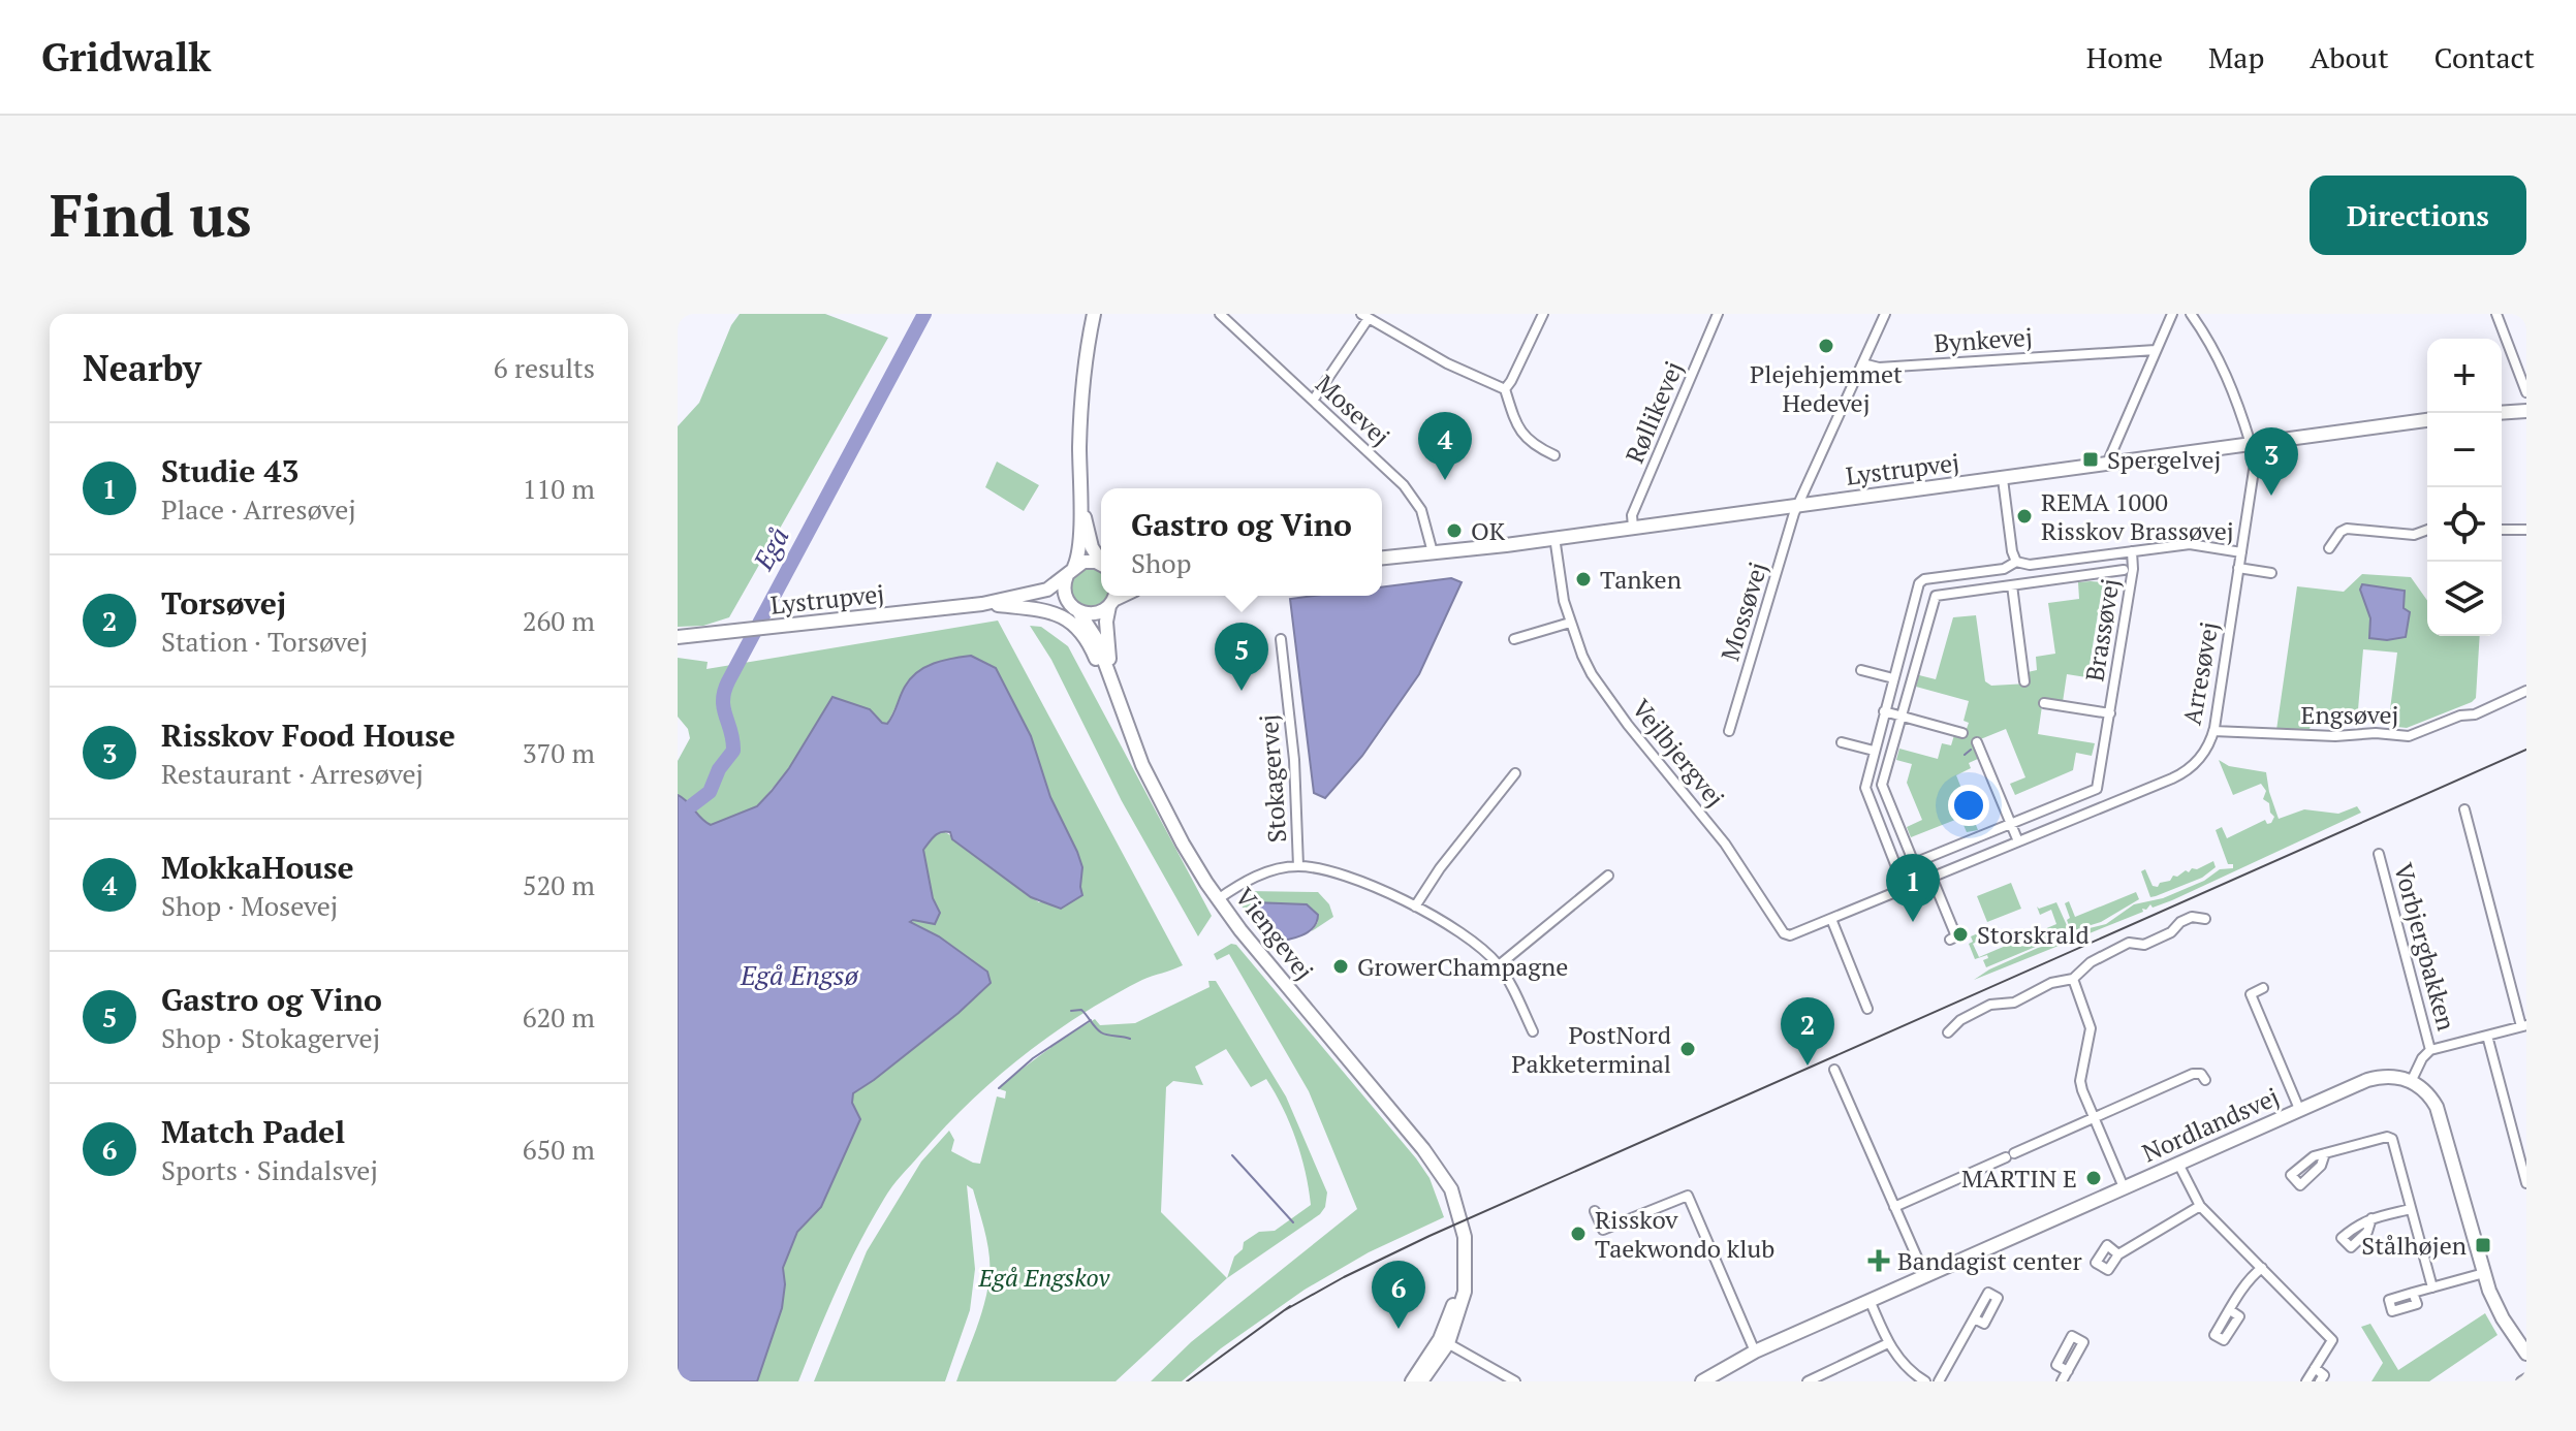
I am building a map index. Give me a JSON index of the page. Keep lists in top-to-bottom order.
{
  "streets": {
    "street": [
      "Bynkevej",
      "Mosevej",
      "Røllikevej",
      "Lystrupvej",
      "Mossøvej",
      "Brassøvej",
      "Arresøvej",
      "Engsøvej",
      "Vejlbjergvej",
      "Stokagervej",
      "Viengevej",
      "Vorbjergbakken",
      "Nordlandsvej"
    ]
  },
  "crossings": [
    ["Bynkevej", "Mossøvej"],
    ["Mosevej", "Lystrupvej"],
    ["Røllikevej", "Lystrupvej"],
    ["Lystrupvej", "Mossøvej"],
    ["Lystrupvej", "Arresøvej"],
    ["Lystrupvej", "Vejlbjergvej"],
    ["Lystrupvej", "Viengevej"],
    ["Brassøvej", "Arresøvej"],
    ["Arresøvej", "Engsøvej"],
    ["Arresøvej", "Vejlbjergvej"],
    ["Stokagervej", "Viengevej"]
  ],
  "water": ["Egå", "Egå Engsø"],
  "parks": ["Egå Engskov"],
  "places": {
    "other": [
      "Plejehjemmet Hedevej",
      "REMA 1000 Risskov Brassøvej",
      "OK",
      "Tanken",
      "Storskrald",
      "GrowerChampagne",
      "PostNord Pakketerminal",
      "MARTIN E",
      "Risskov Taekwondo klub"
    ],
    "transit": ["Spergelvej", "Stålhøjen"],
    "health": ["Bandagist center"]
  },
  "page": {
    "header": "Gridwalk",
    "nav": [
      "Home",
      "Map",
      "About",
      "Contact"
    ],
    "buttons": "Directions",
    "title": "Find us",
    "heading": ["Nearby", "6 results"],
    "map_buttons": ["+", "−"],
    "pins": [
      "4",
      "3",
      "5",
      "1",
      "2",
      "6"
    ],
    "list": [
      {
        "mark": "1",
        "name": "Studie 43",
        "note": "Place · Arresøvej",
        "value": "110 m"
      },
      {
        "mark": "2",
        "name": "Torsøvej",
        "note": "Station · Torsøvej",
        "value": "260 m"
      },
      {
        "mark": "3",
        "name": "Risskov Food House",
        "note": "Restaurant · Arresøvej",
        "value": "370 m"
      },
      {
        "mark": "4",
        "name": "MokkaHouse",
        "note": "Shop · Mosevej",
        "value": "520 m"
      },
      {
        "mark": "5",
        "name": "Gastro og Vino",
        "note": "Shop · Stokagervej",
        "value": "620 m"
      },
      {
        "mark": "6",
        "name": "Match Padel",
        "note": "Sports · Sindalsvej",
        "value": "650 m"
      }
    ],
    "popup": ["Gastro og Vino", "Shop"]
  }
}
